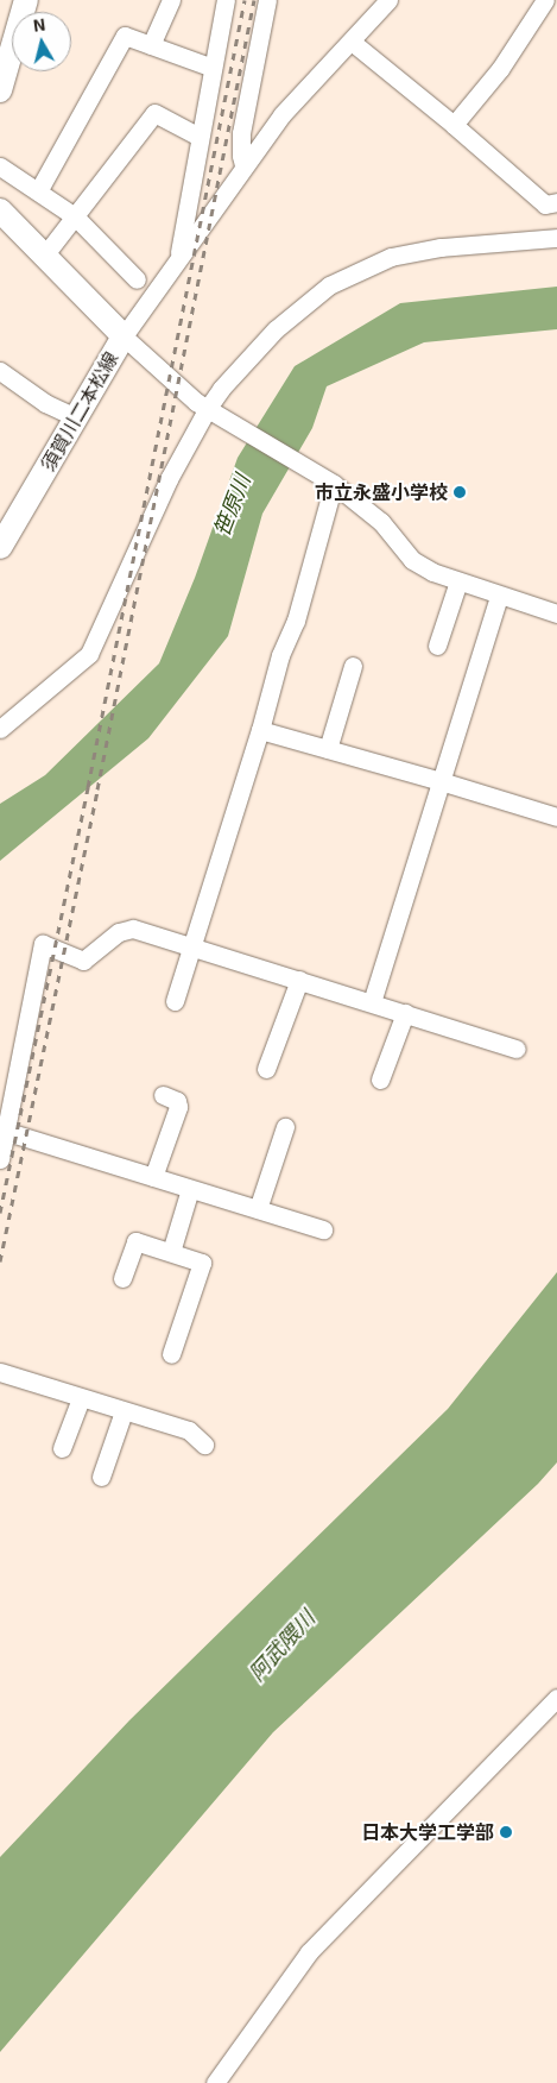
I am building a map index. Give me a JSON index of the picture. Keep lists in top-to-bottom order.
{
  "streets": {
    "main road": ["須賀川二本松線"]
  },
  "water": ["笹原川", "阿武隈川"],
  "places": ["市立永盛小学校", "日本大学工学部"],
  "north": "top"
}
